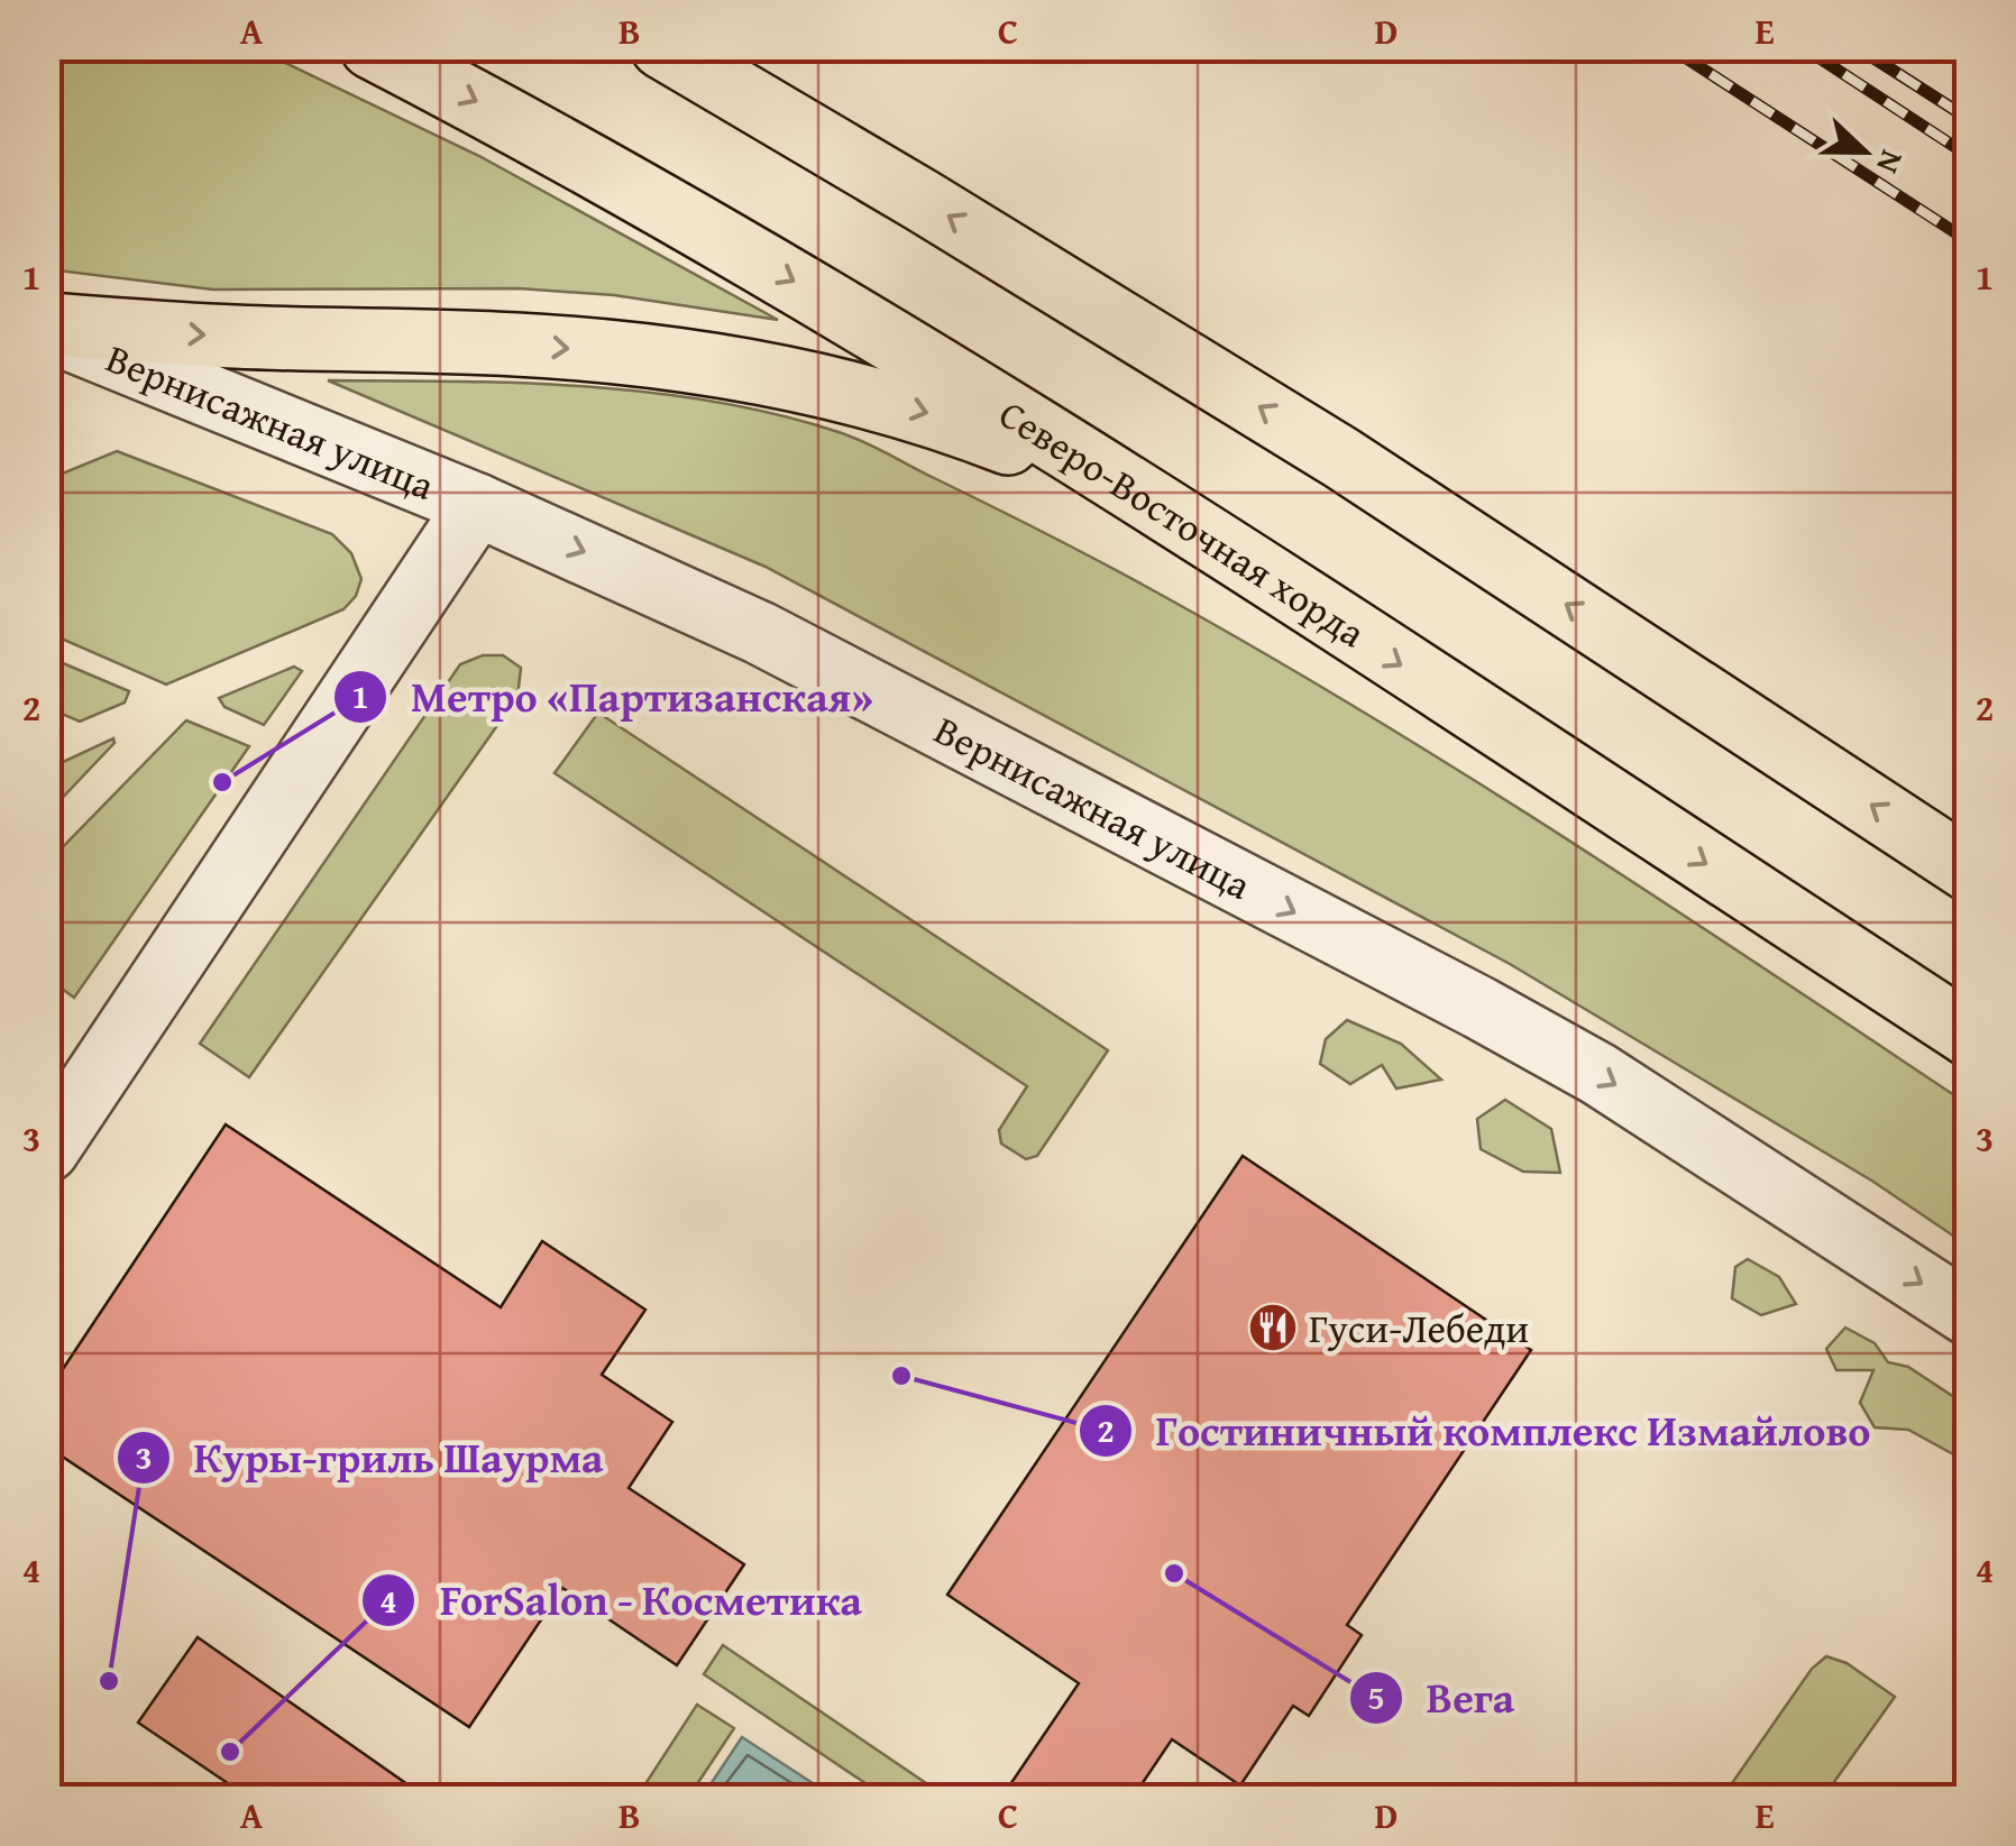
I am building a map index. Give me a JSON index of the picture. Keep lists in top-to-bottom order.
{
  "streets": {
    "main road": ["Северо-Восточная хорда"],
    "street": ["Вернисажная улица"]
  },
  "one_way": ["Вернисажная улица"],
  "places": {
    "other": [
      "Метро «Партизанская»",
      "Гостиничный комплекс Измайлово",
      "Вега",
      "Куры-гриль Шаурма",
      "ForSalon - Косметика"
    ],
    "restaurant": ["Гуси-Лебеди"]
  },
  "north": "right",
  "grid": {
    "columns": [
      "A",
      "B",
      "C",
      "D",
      "E"
    ],
    "rows": [
      "1",
      "2",
      "3",
      "4"
    ]
  }
}
